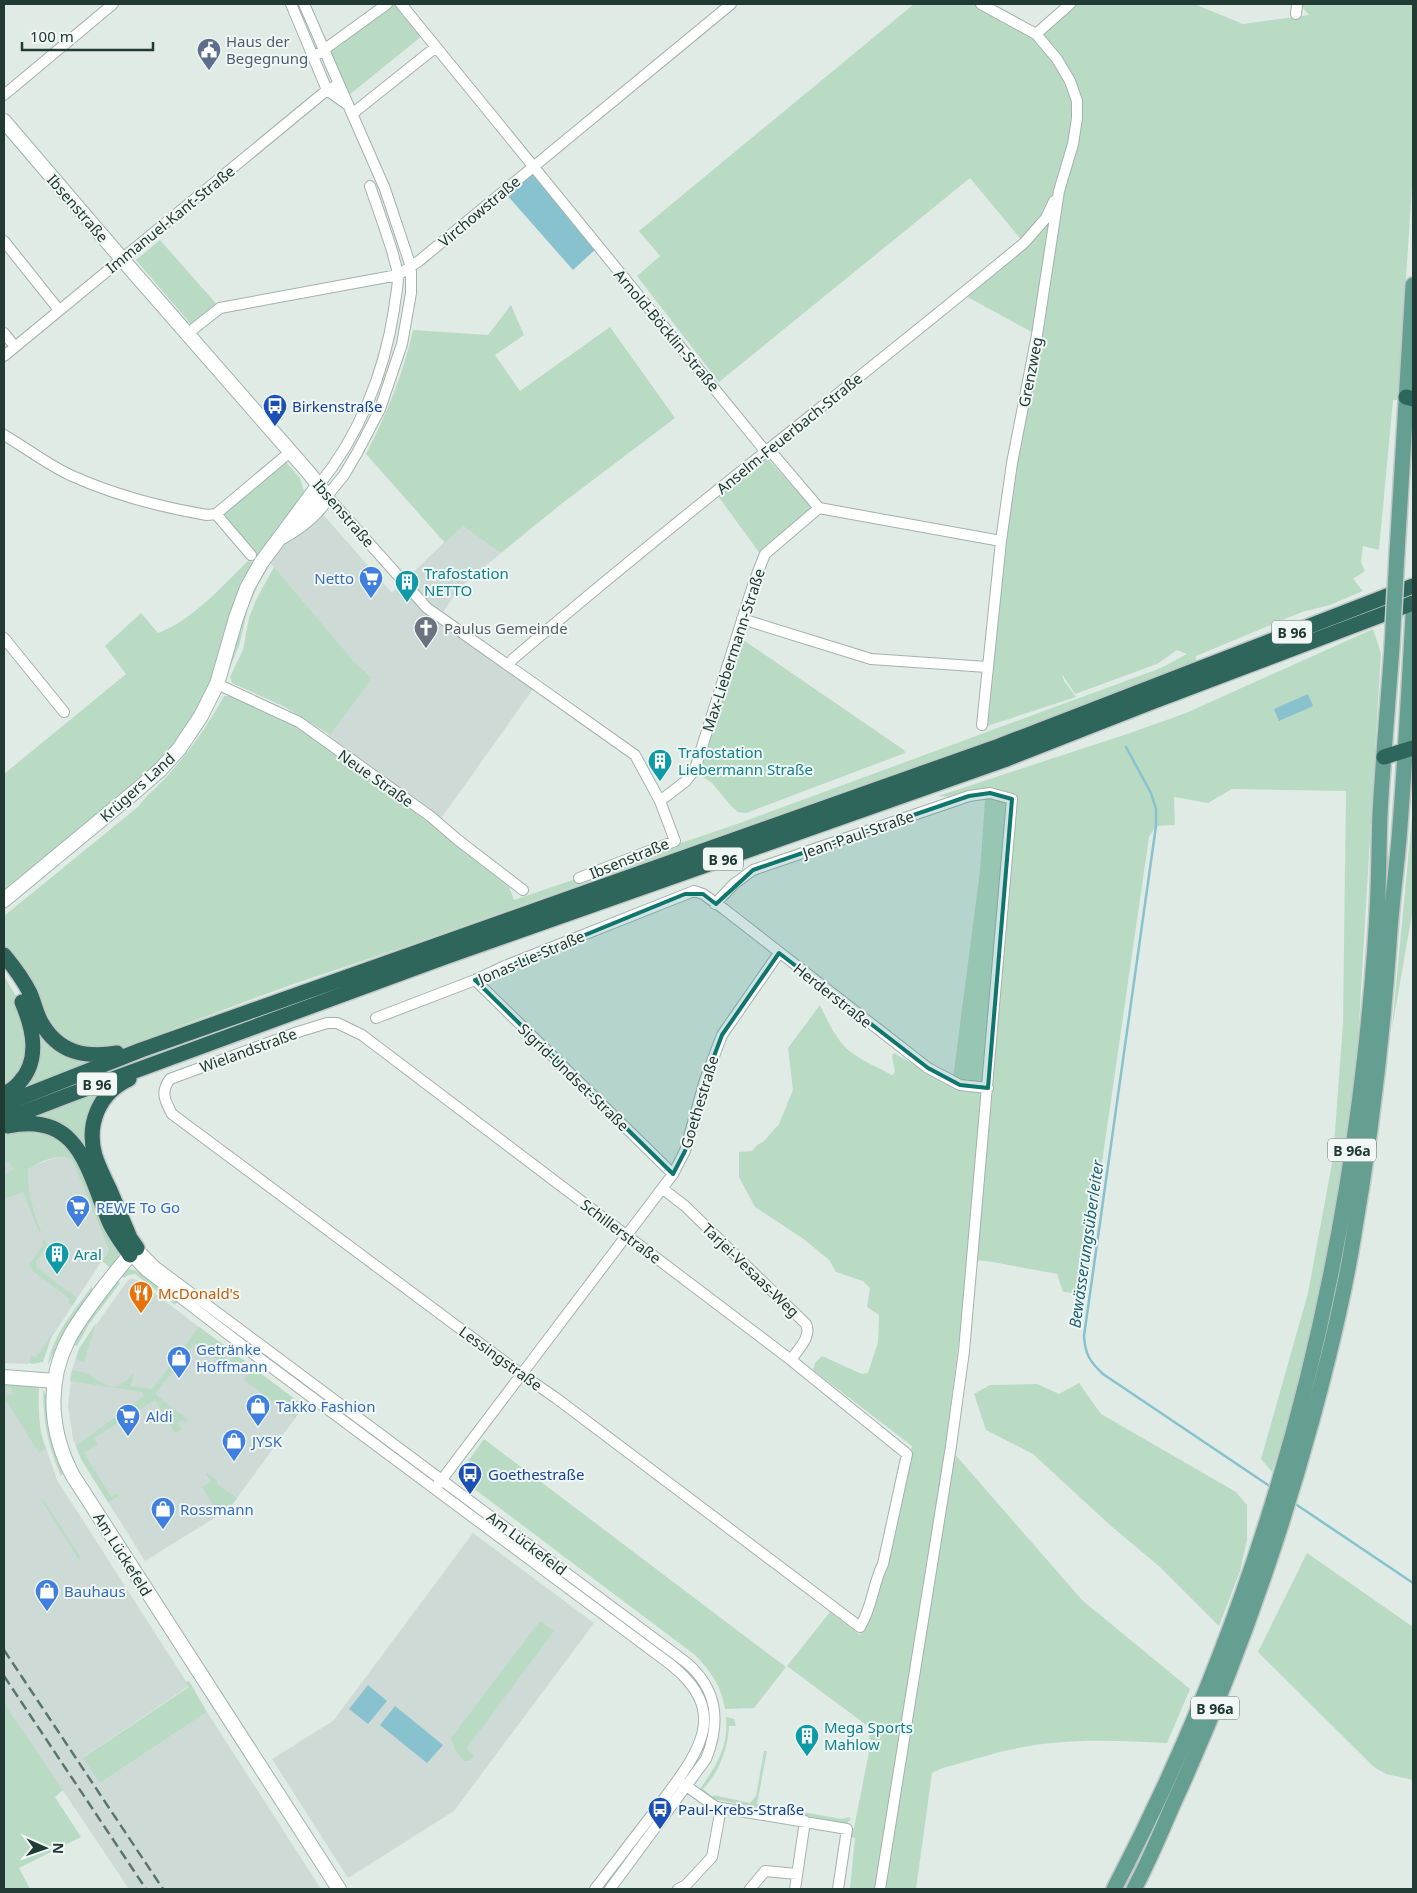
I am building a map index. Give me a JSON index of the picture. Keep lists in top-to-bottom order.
{
  "streets": {
    "highway": ["B 96"],
    "main road": ["B 96a"],
    "street": [
      "Ibsenstraße",
      "Virchowstraße",
      "Immanuel-Kant-Straße",
      "Arnold-Böcklin-Straße",
      "Grenzweg",
      "Anselm-Feuerbach-Straße",
      "Max-Liebermann-Straße",
      "Neue Straße",
      "Krügers Land",
      "Jean-Paul-Straße",
      "Jonas-Lie-Straße",
      "Herderstraße",
      "Wielandstraße",
      "Sigrid-Undset-Straße",
      "Goethestraße",
      "Schillerstraße",
      "Tarjei-Vesaas-Weg",
      "Lessingstraße",
      "Am Lückefeld"
    ]
  },
  "crossings": [
    ["Ibsenstraße", "Virchowstraße"],
    ["Ibsenstraße", "Immanuel-Kant-Straße"],
    ["Ibsenstraße", "Anselm-Feuerbach-Straße"],
    ["Ibsenstraße", "Max-Liebermann-Straße"],
    ["Ibsenstraße", "Krügers Land"],
    ["Virchowstraße", "Arnold-Böcklin-Straße"],
    ["Arnold-Böcklin-Straße", "Anselm-Feuerbach-Straße"],
    ["Arnold-Böcklin-Straße", "Max-Liebermann-Straße"],
    ["Grenzweg", "Anselm-Feuerbach-Straße"],
    ["Neue Straße", "Krügers Land"],
    ["Jean-Paul-Straße", "Herderstraße"],
    ["Jonas-Lie-Straße", "Herderstraße"],
    ["Jonas-Lie-Straße", "Sigrid-Undset-Straße"],
    ["Herderstraße", "Goethestraße"],
    ["Wielandstraße", "Schillerstraße"],
    ["Wielandstraße", "Lessingstraße"],
    ["Sigrid-Undset-Straße", "Goethestraße"],
    ["Goethestraße", "Schillerstraße"],
    ["Goethestraße", "Tarjei-Vesaas-Weg"],
    ["Goethestraße", "Lessingstraße"],
    ["Goethestraße", "Am Lückefeld"],
    ["Schillerstraße", "Tarjei-Vesaas-Weg"],
    ["Schillerstraße", "Lessingstraße"]
  ],
  "water": ["Bewässerungsüberleiter"],
  "places": {
    "public building": ["Haus der Begegnung"],
    "bus stop": ["Birkenstraße", "Goethestraße", "Paul-Krebs-Straße"],
    "supermarket": ["Netto", "REWE To Go", "Aldi"],
    "building": [
      "Trafostation NETTO",
      "Trafostation Liebermann Straße",
      "Aral",
      "Mega Sports Mahlow"
    ],
    "church": ["Paulus Gemeinde"],
    "restaurant": ["McDonald's"],
    "shop": [
      "Getränke Hoffmann",
      "Takko Fashion",
      "JYSK",
      "Rossmann",
      "Bauhaus"
    ]
  },
  "scale_bar": "100 m",
  "north": "right"
}
